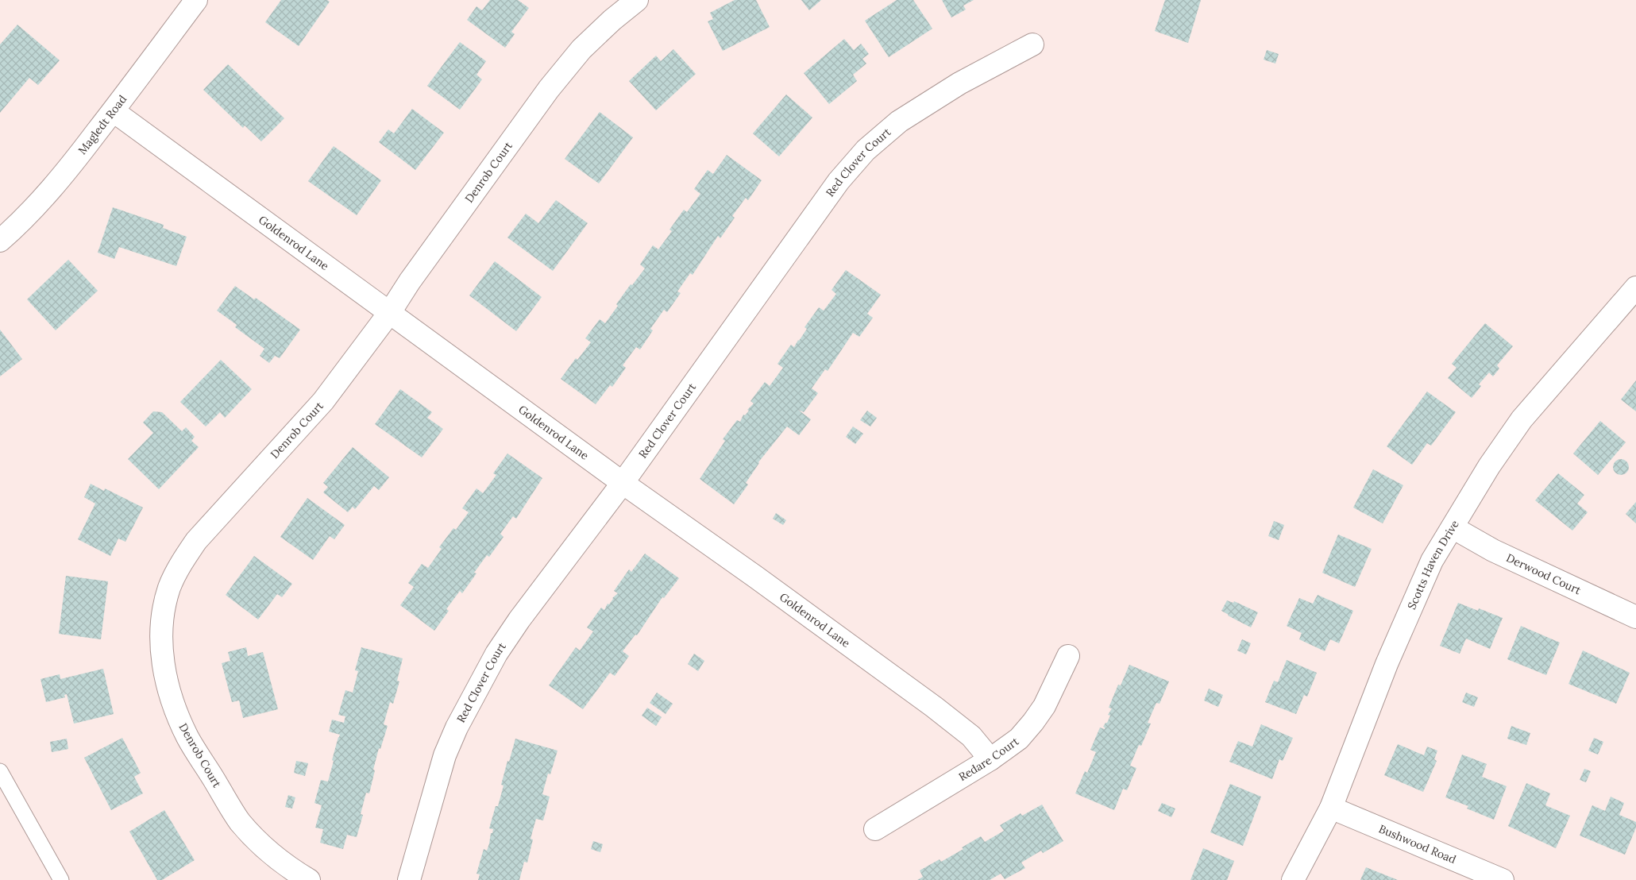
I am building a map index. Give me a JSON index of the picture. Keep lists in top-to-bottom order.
{
  "streets": {
    "street": [
      "Magledt Road",
      "Red Clover Court",
      "Denrob Court",
      "Goldenrod Lane",
      "Scotts Haven Drive",
      "Derwood Court",
      "Redare Court",
      "Bushwood Road"
    ]
  },
  "crossings": [
    ["Magledt Road", "Goldenrod Lane"],
    ["Red Clover Court", "Goldenrod Lane"],
    ["Denrob Court", "Goldenrod Lane"],
    ["Goldenrod Lane", "Redare Court"],
    ["Scotts Haven Drive", "Derwood Court"],
    ["Scotts Haven Drive", "Bushwood Road"]
  ]
}
